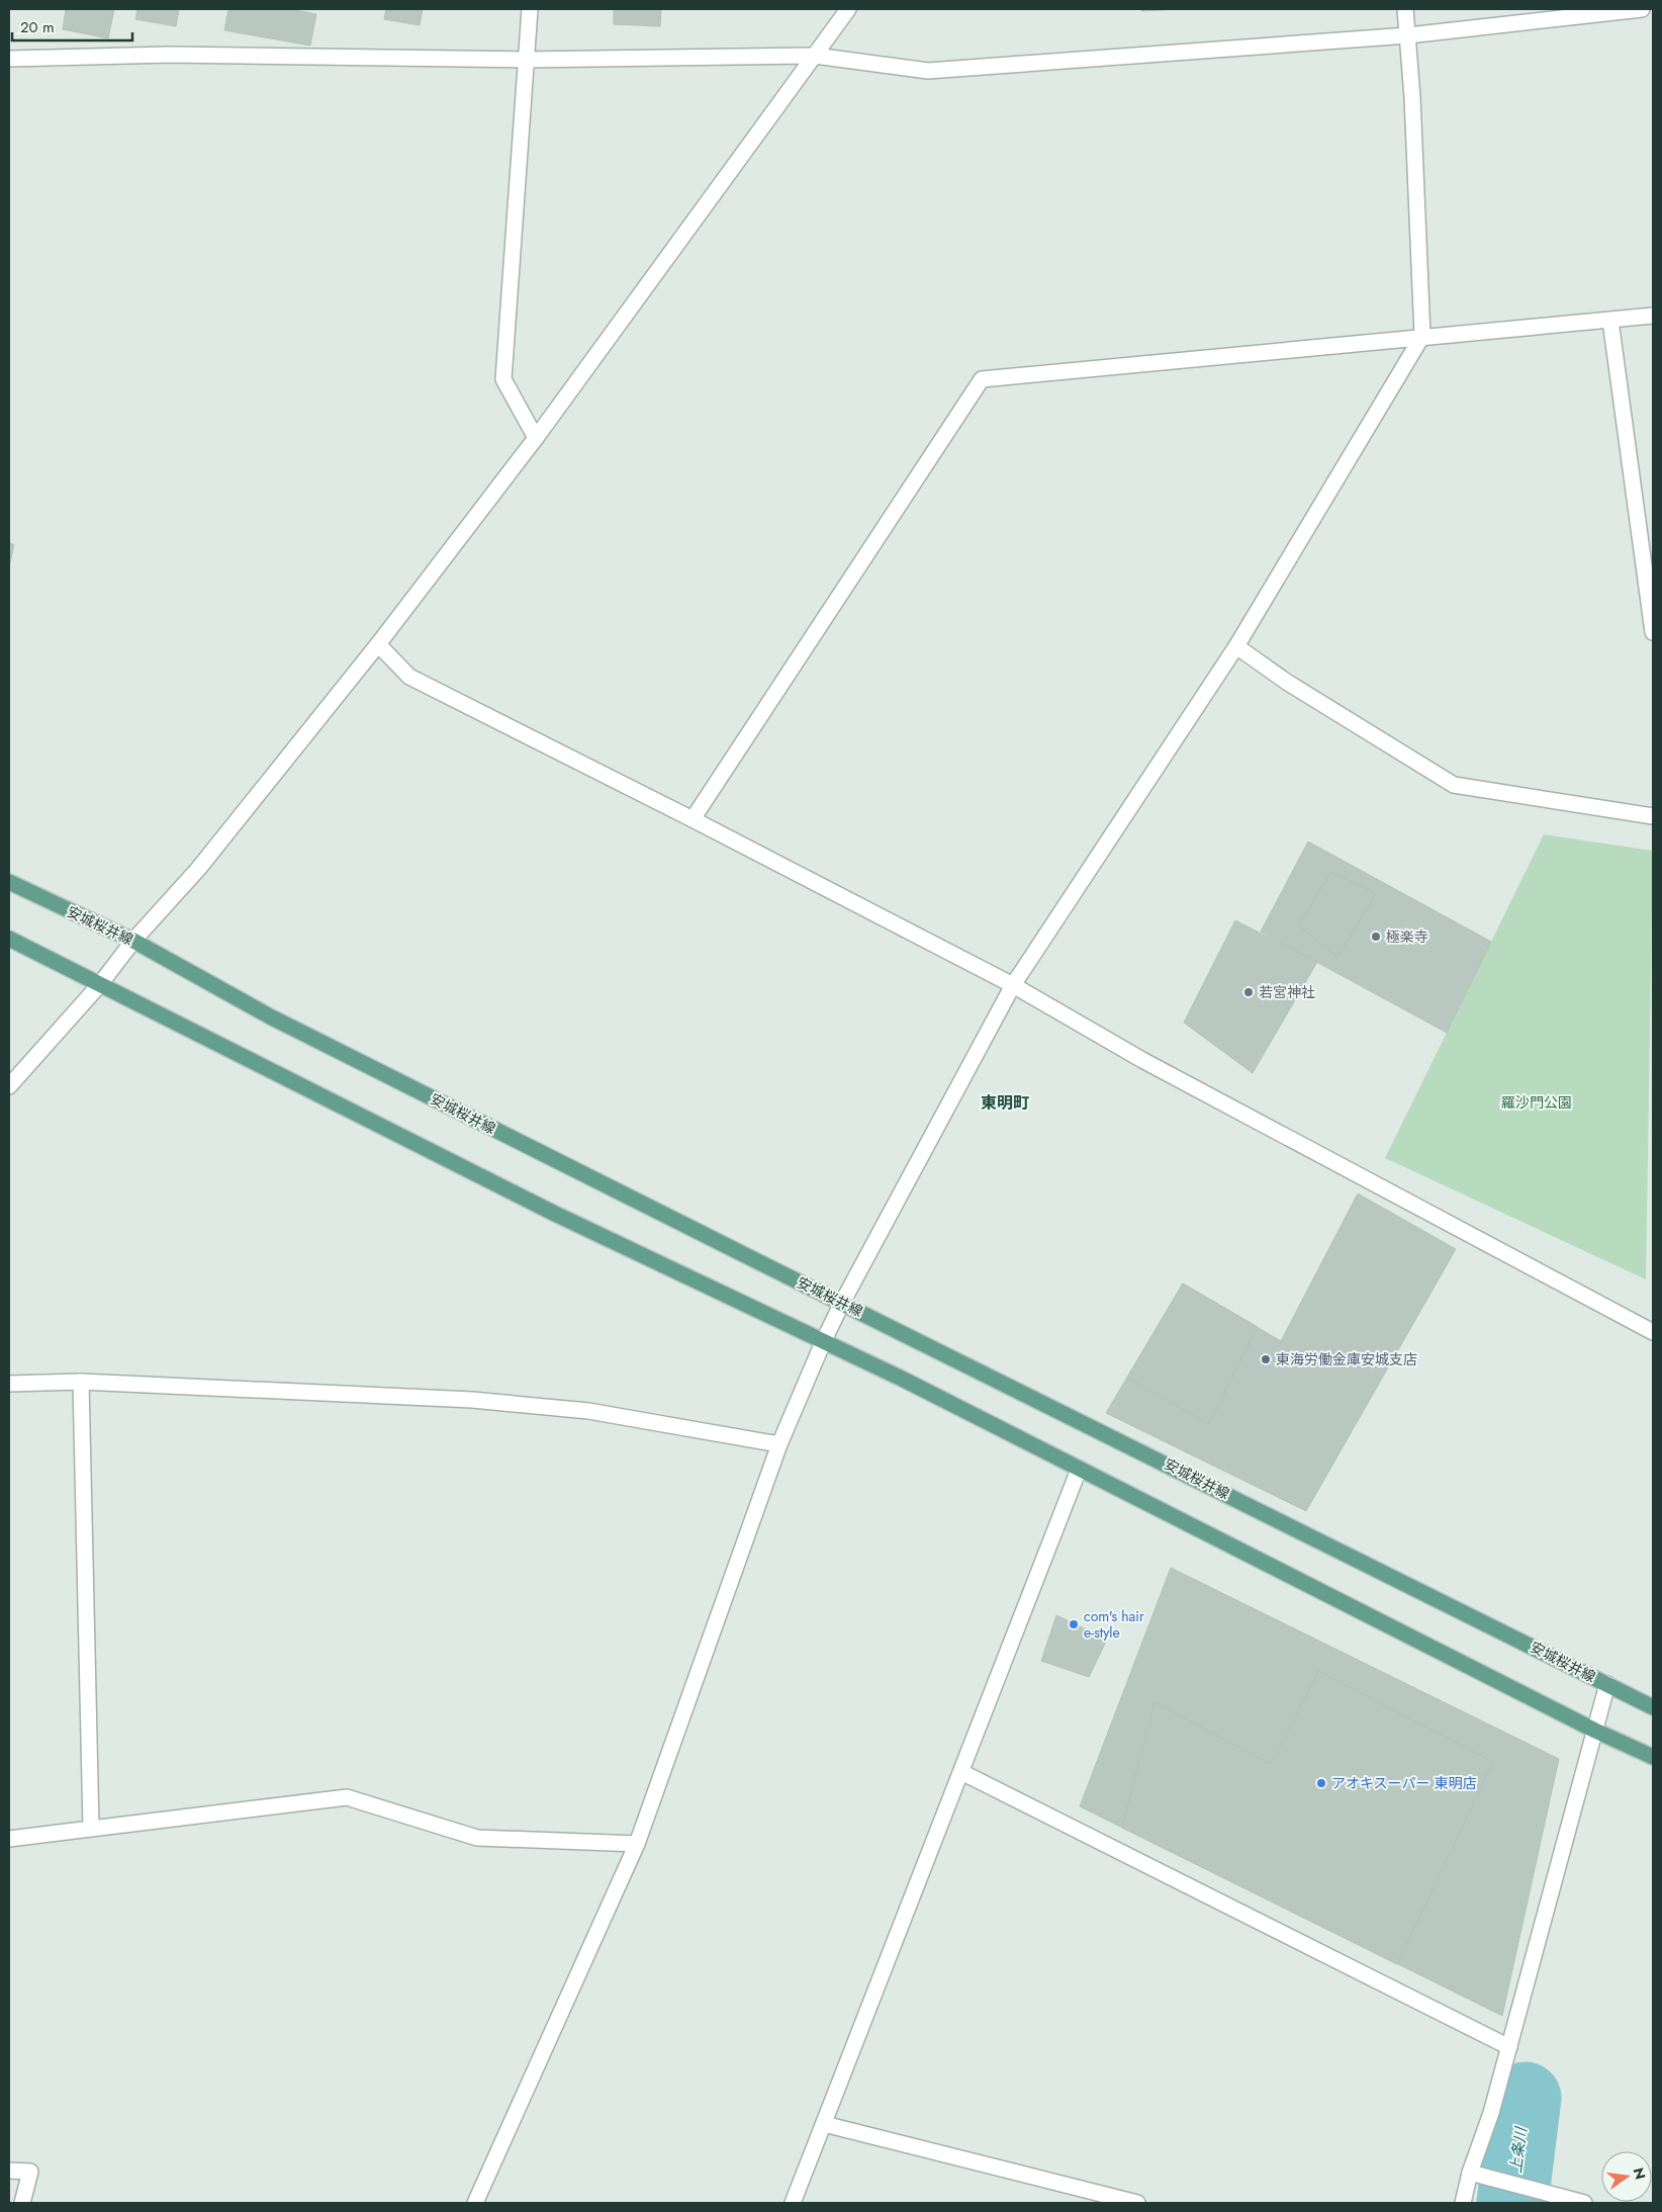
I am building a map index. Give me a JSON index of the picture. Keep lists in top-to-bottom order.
{
  "streets": {
    "main road": ["安城桜井線"]
  },
  "districts": ["東明町"],
  "water": ["上条川"],
  "parks": ["羅沙門公園"],
  "places": [
    "極楽寺",
    "若宮神社",
    "東海労働金庫安城支店",
    "com's hair e-style",
    "アオキスーパー 東明店"
  ],
  "scale_bar": "20 m",
  "north": "right"
}
